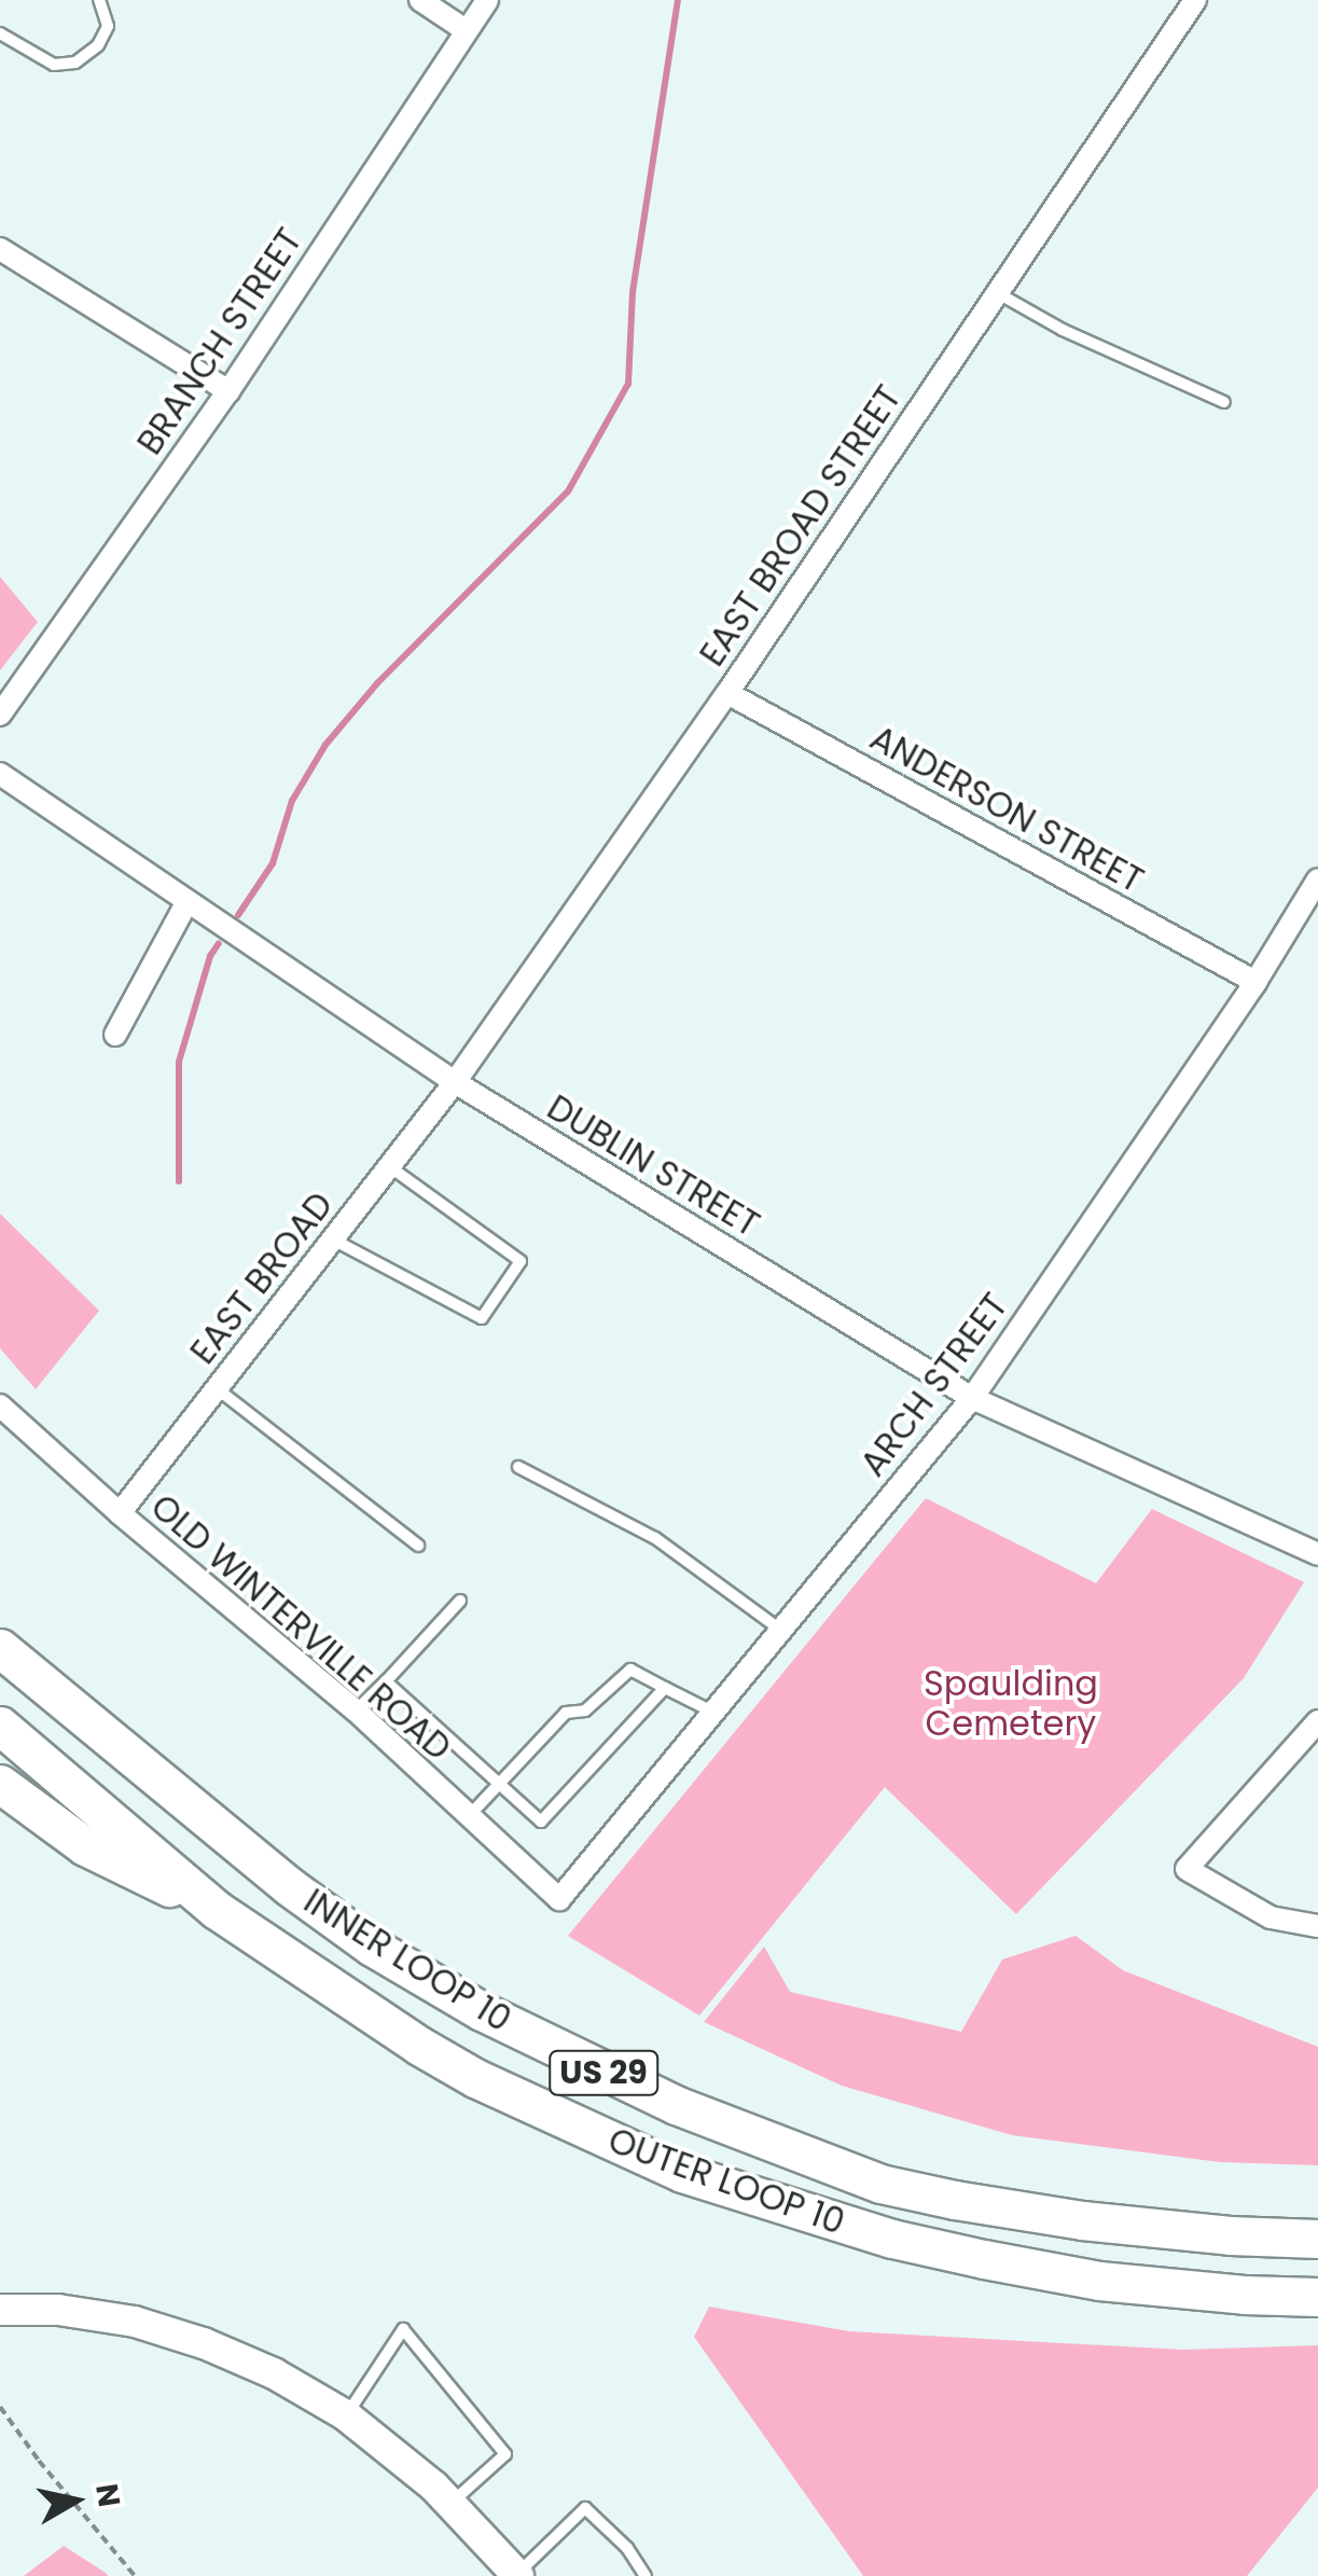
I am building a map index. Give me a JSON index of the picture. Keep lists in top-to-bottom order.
{
  "streets": {
    "highway": ["INNER LOOP 10", "US 29", "OUTER LOOP 10"],
    "street": [
      "BRANCH STREET",
      "EAST BROAD STREET",
      "ANDERSON STREET",
      "DUBLIN STREET",
      "EAST BROAD",
      "ARCH STREET",
      "OLD WINTERVILLE ROAD"
    ]
  },
  "crossings": [
    ["EAST BROAD STREET", "ANDERSON STREET"],
    ["EAST BROAD STREET", "DUBLIN STREET"],
    ["EAST BROAD STREET", "EAST BROAD"],
    ["ANDERSON STREET", "ARCH STREET"],
    ["DUBLIN STREET", "EAST BROAD"],
    ["DUBLIN STREET", "ARCH STREET"],
    ["EAST BROAD", "OLD WINTERVILLE ROAD"],
    ["ARCH STREET", "OLD WINTERVILLE ROAD"]
  ],
  "parks": ["Spaulding Cemetery"],
  "north": "right"
}
